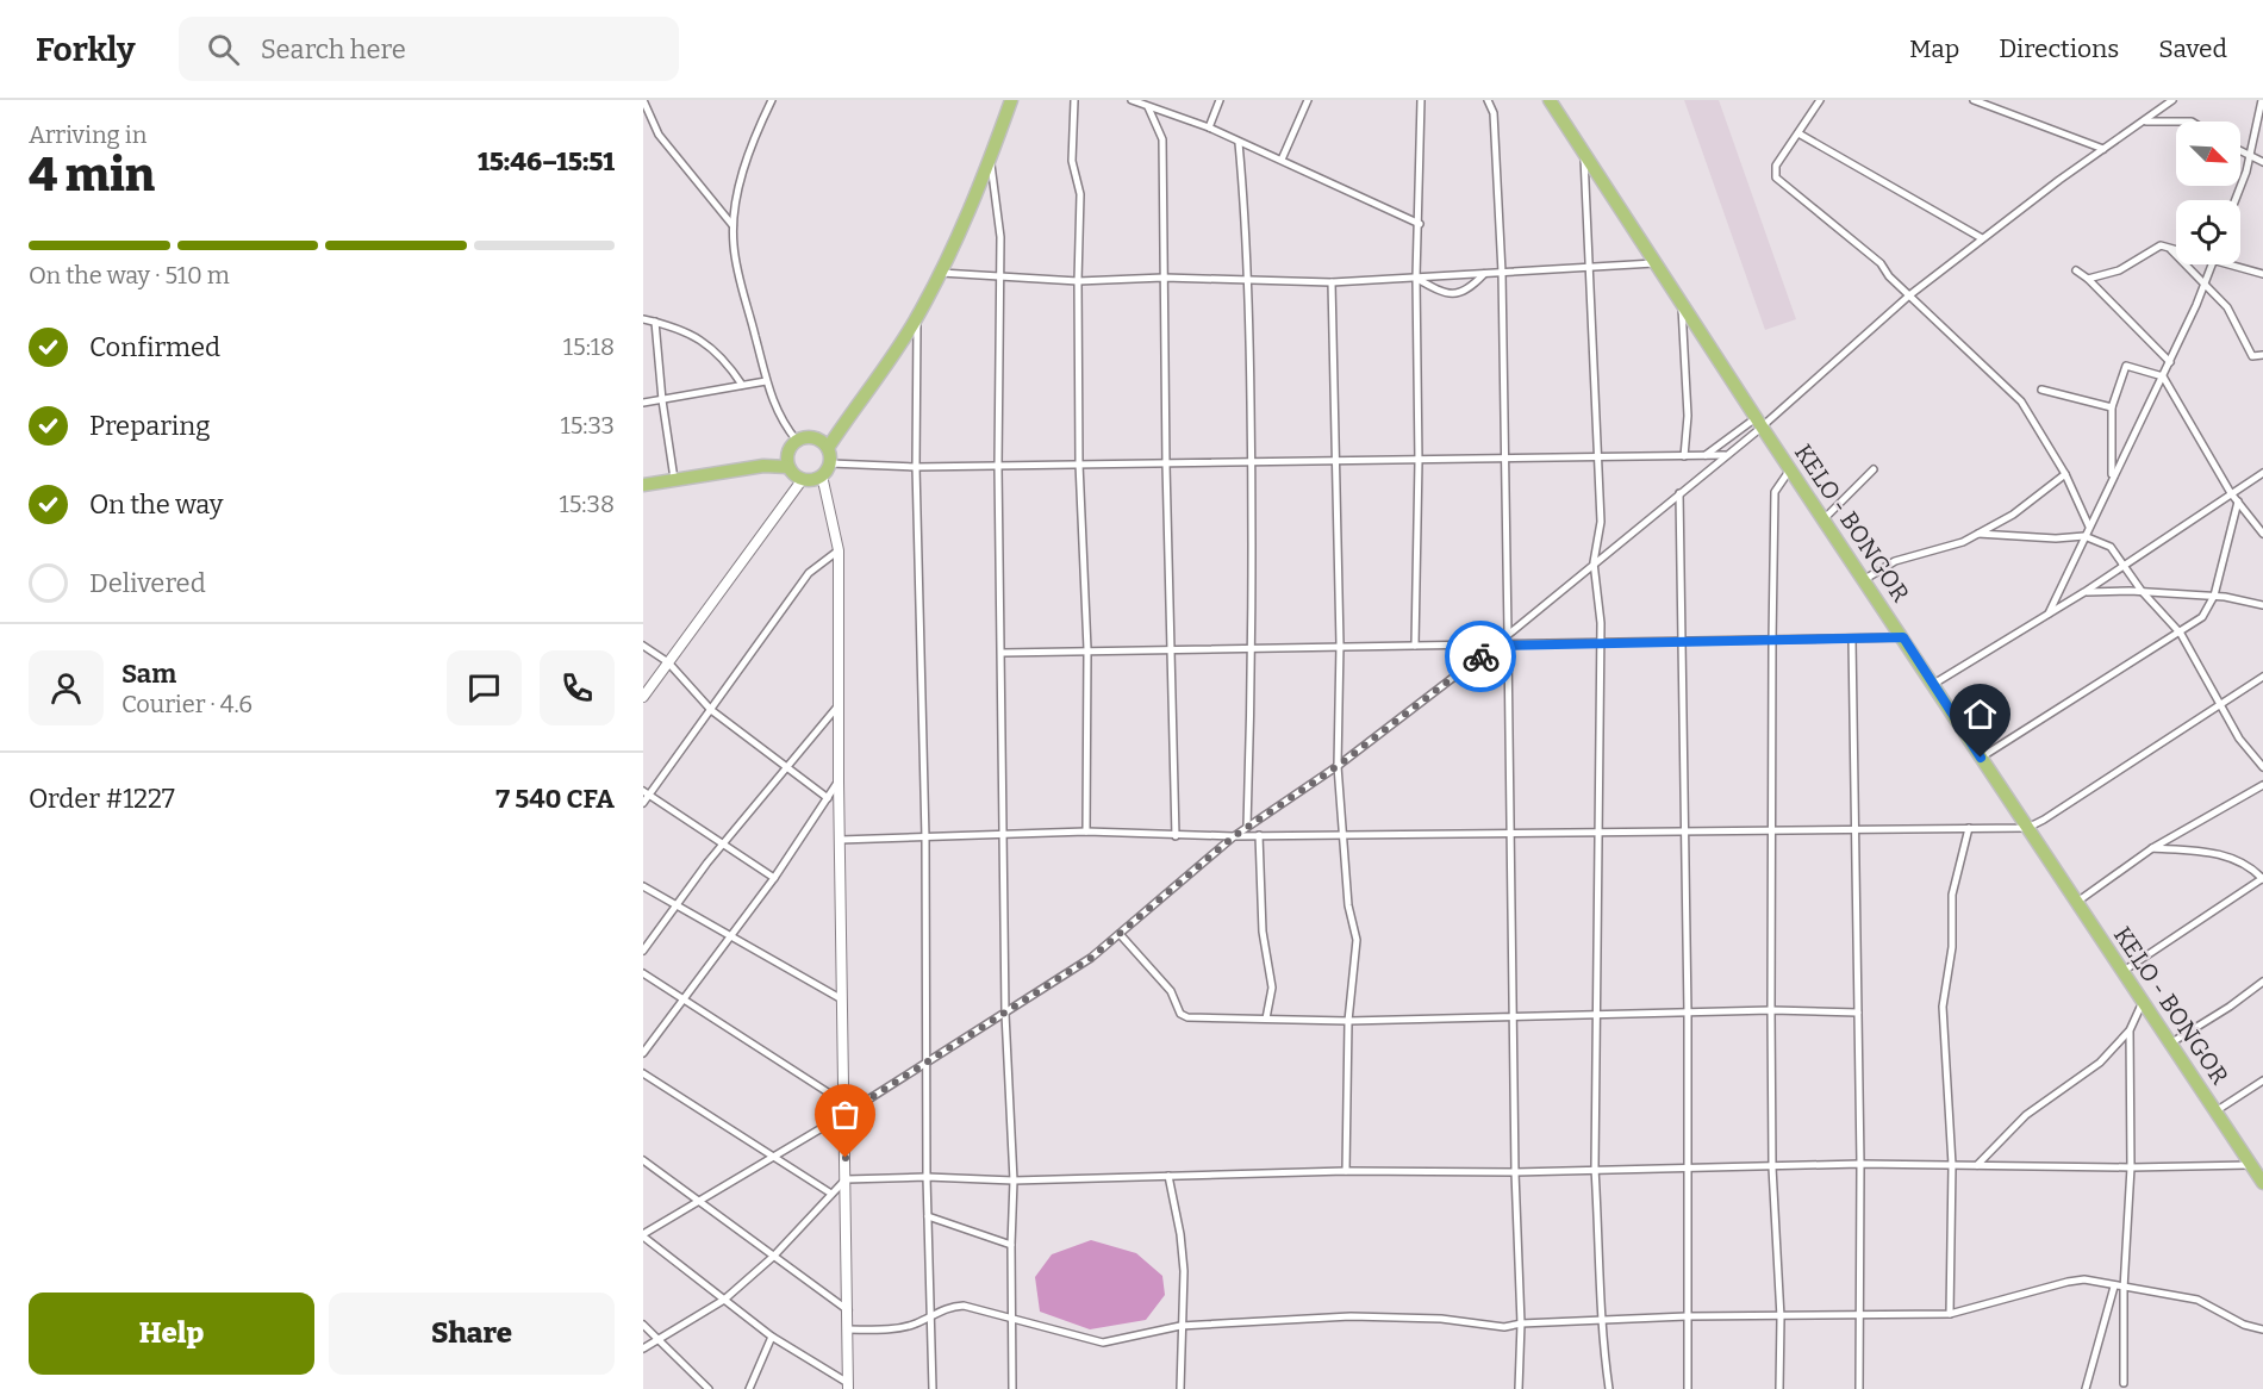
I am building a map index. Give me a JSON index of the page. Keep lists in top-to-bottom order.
{
  "streets": {
    "highway": ["KELO - BONGOR"]
  },
  "north": "bottom right",
  "page": {
    "header": "Forkly",
    "search": "Search here",
    "nav": ["Map", "Directions", "Saved"],
    "heading": ["4 min", "Arriving in", "15:46–15:51"],
    "panel": [
      "Sam",
      "Courier · 4.6",
      "Order #1227",
      "7 540 CFA"
    ],
    "bar": "On the way · 510 m",
    "list": [
      ["Confirmed", "15:18"],
      ["Preparing", "15:33"],
      ["On the way", "15:38"],
      "Delivered"
    ],
    "buttons": ["Help", "Share"]
  }
}
